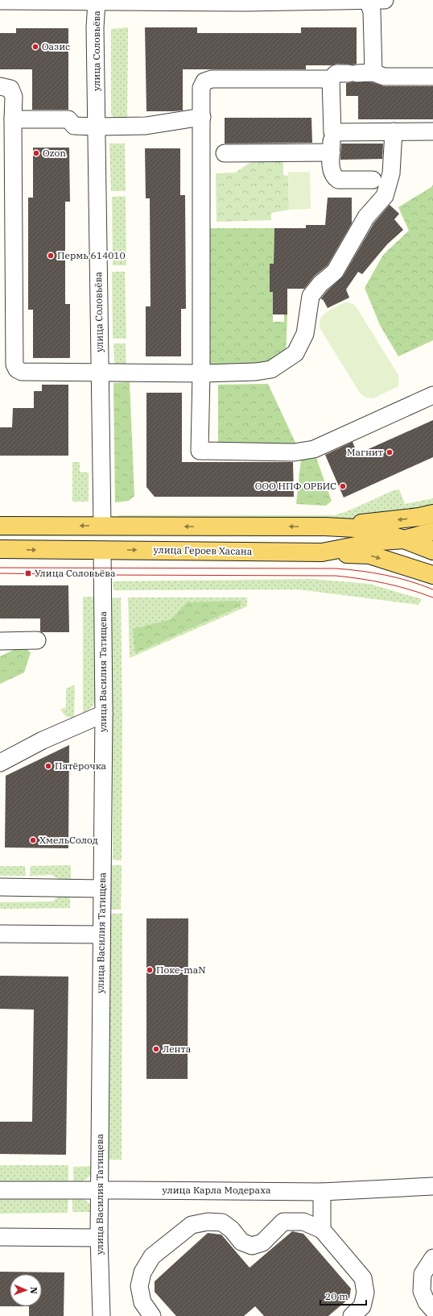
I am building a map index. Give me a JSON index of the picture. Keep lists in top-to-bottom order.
{
  "streets": {
    "main road": ["улица Героев Хасана"],
    "street": ["улица Соловьёва", "улица Василия Татищева", "улица Карла Модераха"]
  },
  "crossings": [
    ["улица Героев Хасана", "улица Василия Татищева"],
    ["улица Василия Татищева", "улица Карла Модераха"]
  ],
  "places": {
    "other": [
      "Оазис",
      "Ozon",
      "Пермь 614010",
      "Магнит",
      "ООО НПФ ОРБИС",
      "Пятёрочка",
      "ХмельСолод",
      "Поке-maN",
      "Лента"
    ],
    "transit": ["Улица Соловьёва"]
  },
  "scale_bar": "20 m",
  "north": "right"
}
